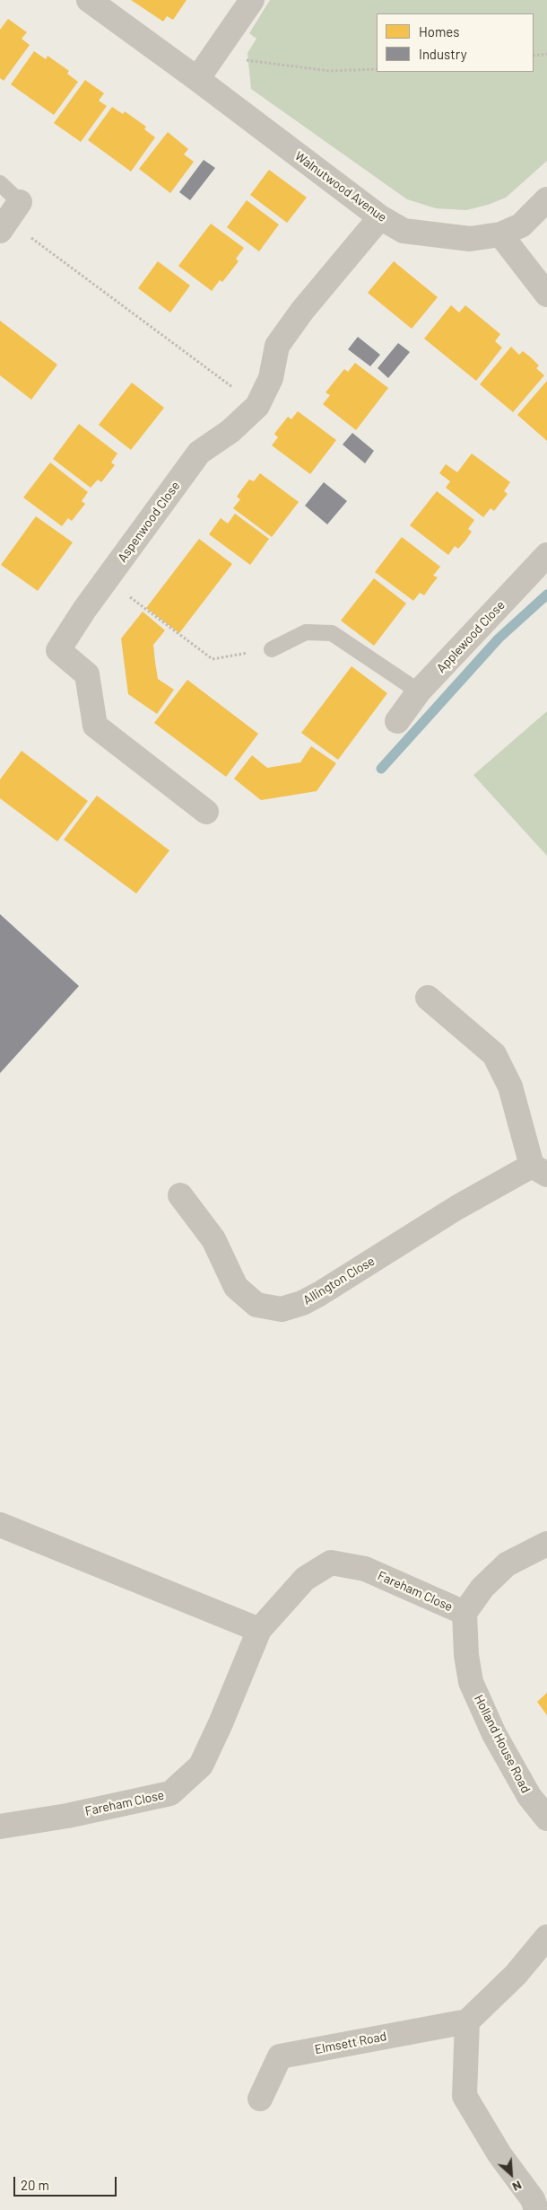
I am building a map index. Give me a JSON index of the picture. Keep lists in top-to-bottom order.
{
  "streets": {
    "street": [
      "Walnutwood Avenue",
      "Aspenwood Close",
      "Applewood Close",
      "Allington Close",
      "Fareham Close",
      "Holland House Road",
      "Elmsett Road"
    ]
  },
  "crossings": [
    ["Walnutwood Avenue", "Aspenwood Close"],
    ["Fareham Close", "Holland House Road"]
  ],
  "legend": ["Homes", "Industry"],
  "scale_bar": "20 m",
  "north": "bottom right"
}
